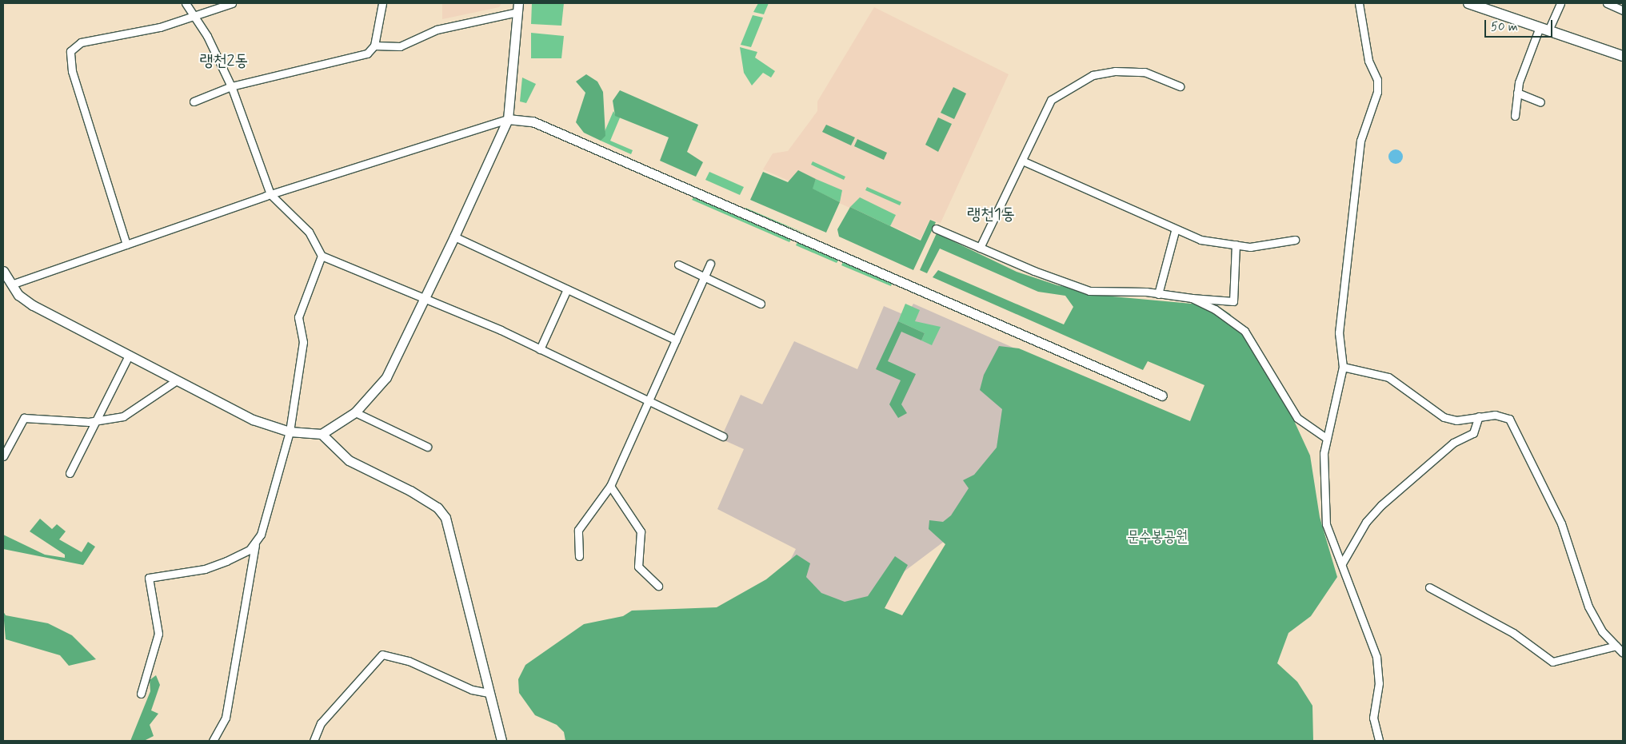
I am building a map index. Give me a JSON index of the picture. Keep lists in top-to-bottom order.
{
  "districts": ["랭천2동", "랭천1동"],
  "parks": ["문수봉공원"],
  "scale_bar": "50 m"
}
